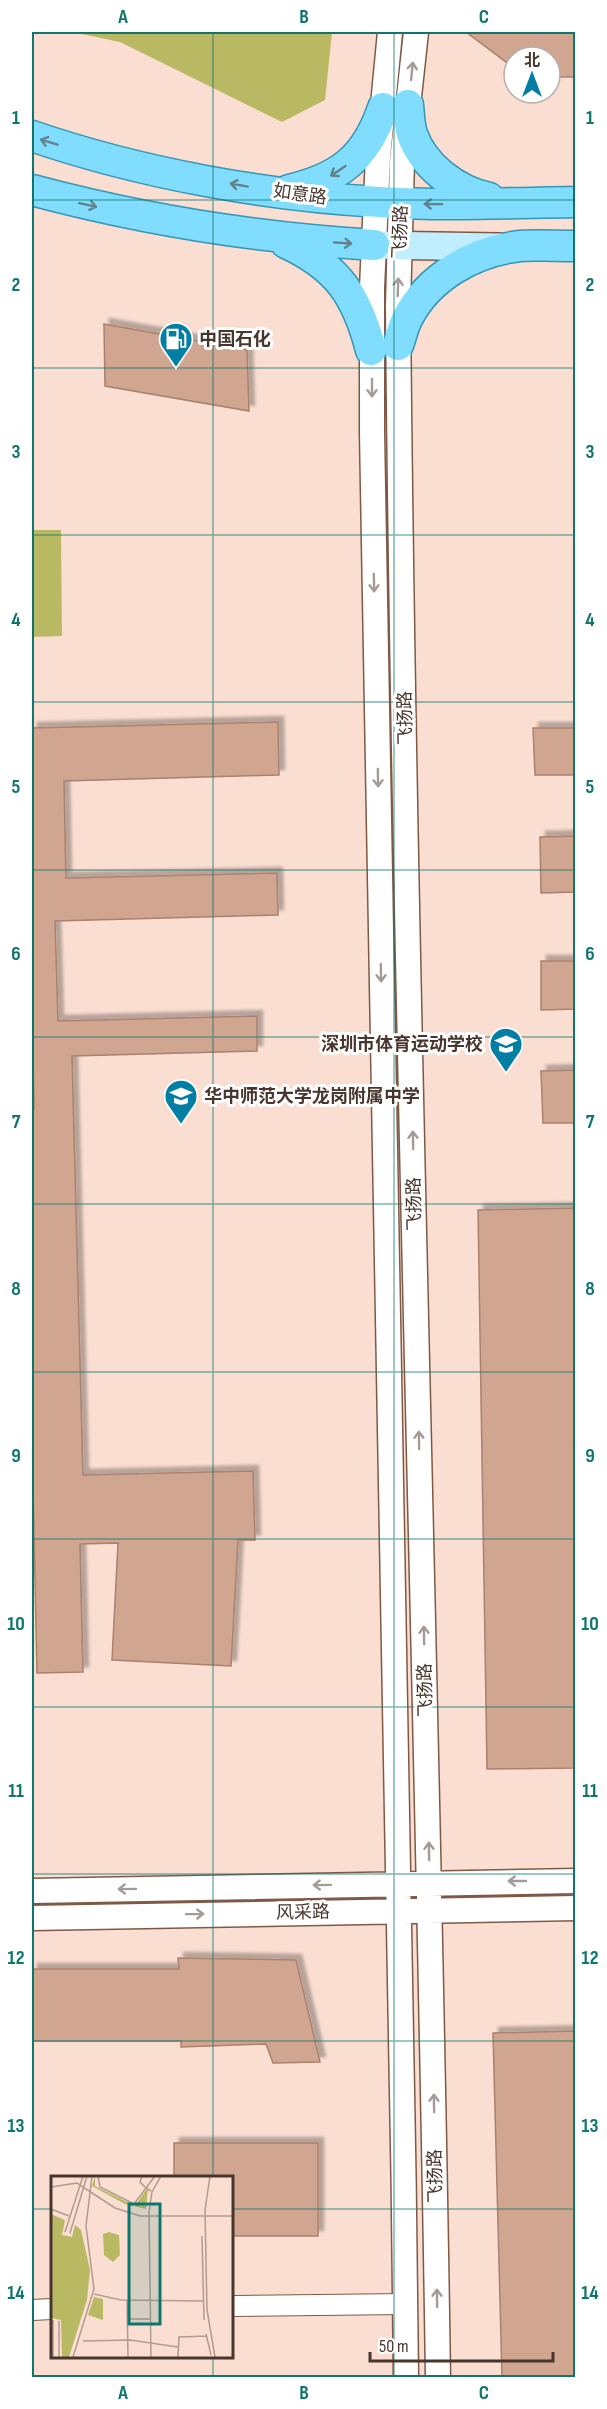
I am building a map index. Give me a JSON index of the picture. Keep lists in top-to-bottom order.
{
  "streets": {
    "main road": ["如意路"],
    "street": ["飞扬路", "风采路"]
  },
  "crossings": [
    ["如意路", "飞扬路"],
    ["飞扬路", "风采路"]
  ],
  "places": {
    "fuel station": ["中国石化"],
    "school or university": ["深圳市体育运动学校", "华中师范大学龙岗附属中学"]
  },
  "scale_bar": "50 m",
  "north": "top",
  "grid": {
    "columns": ["A", "B", "C"],
    "rows": [
      "1",
      "2",
      "3",
      "4",
      "5",
      "6",
      "7",
      "8",
      "9",
      "10",
      "11",
      "12",
      "13",
      "14"
    ]
  }
}
